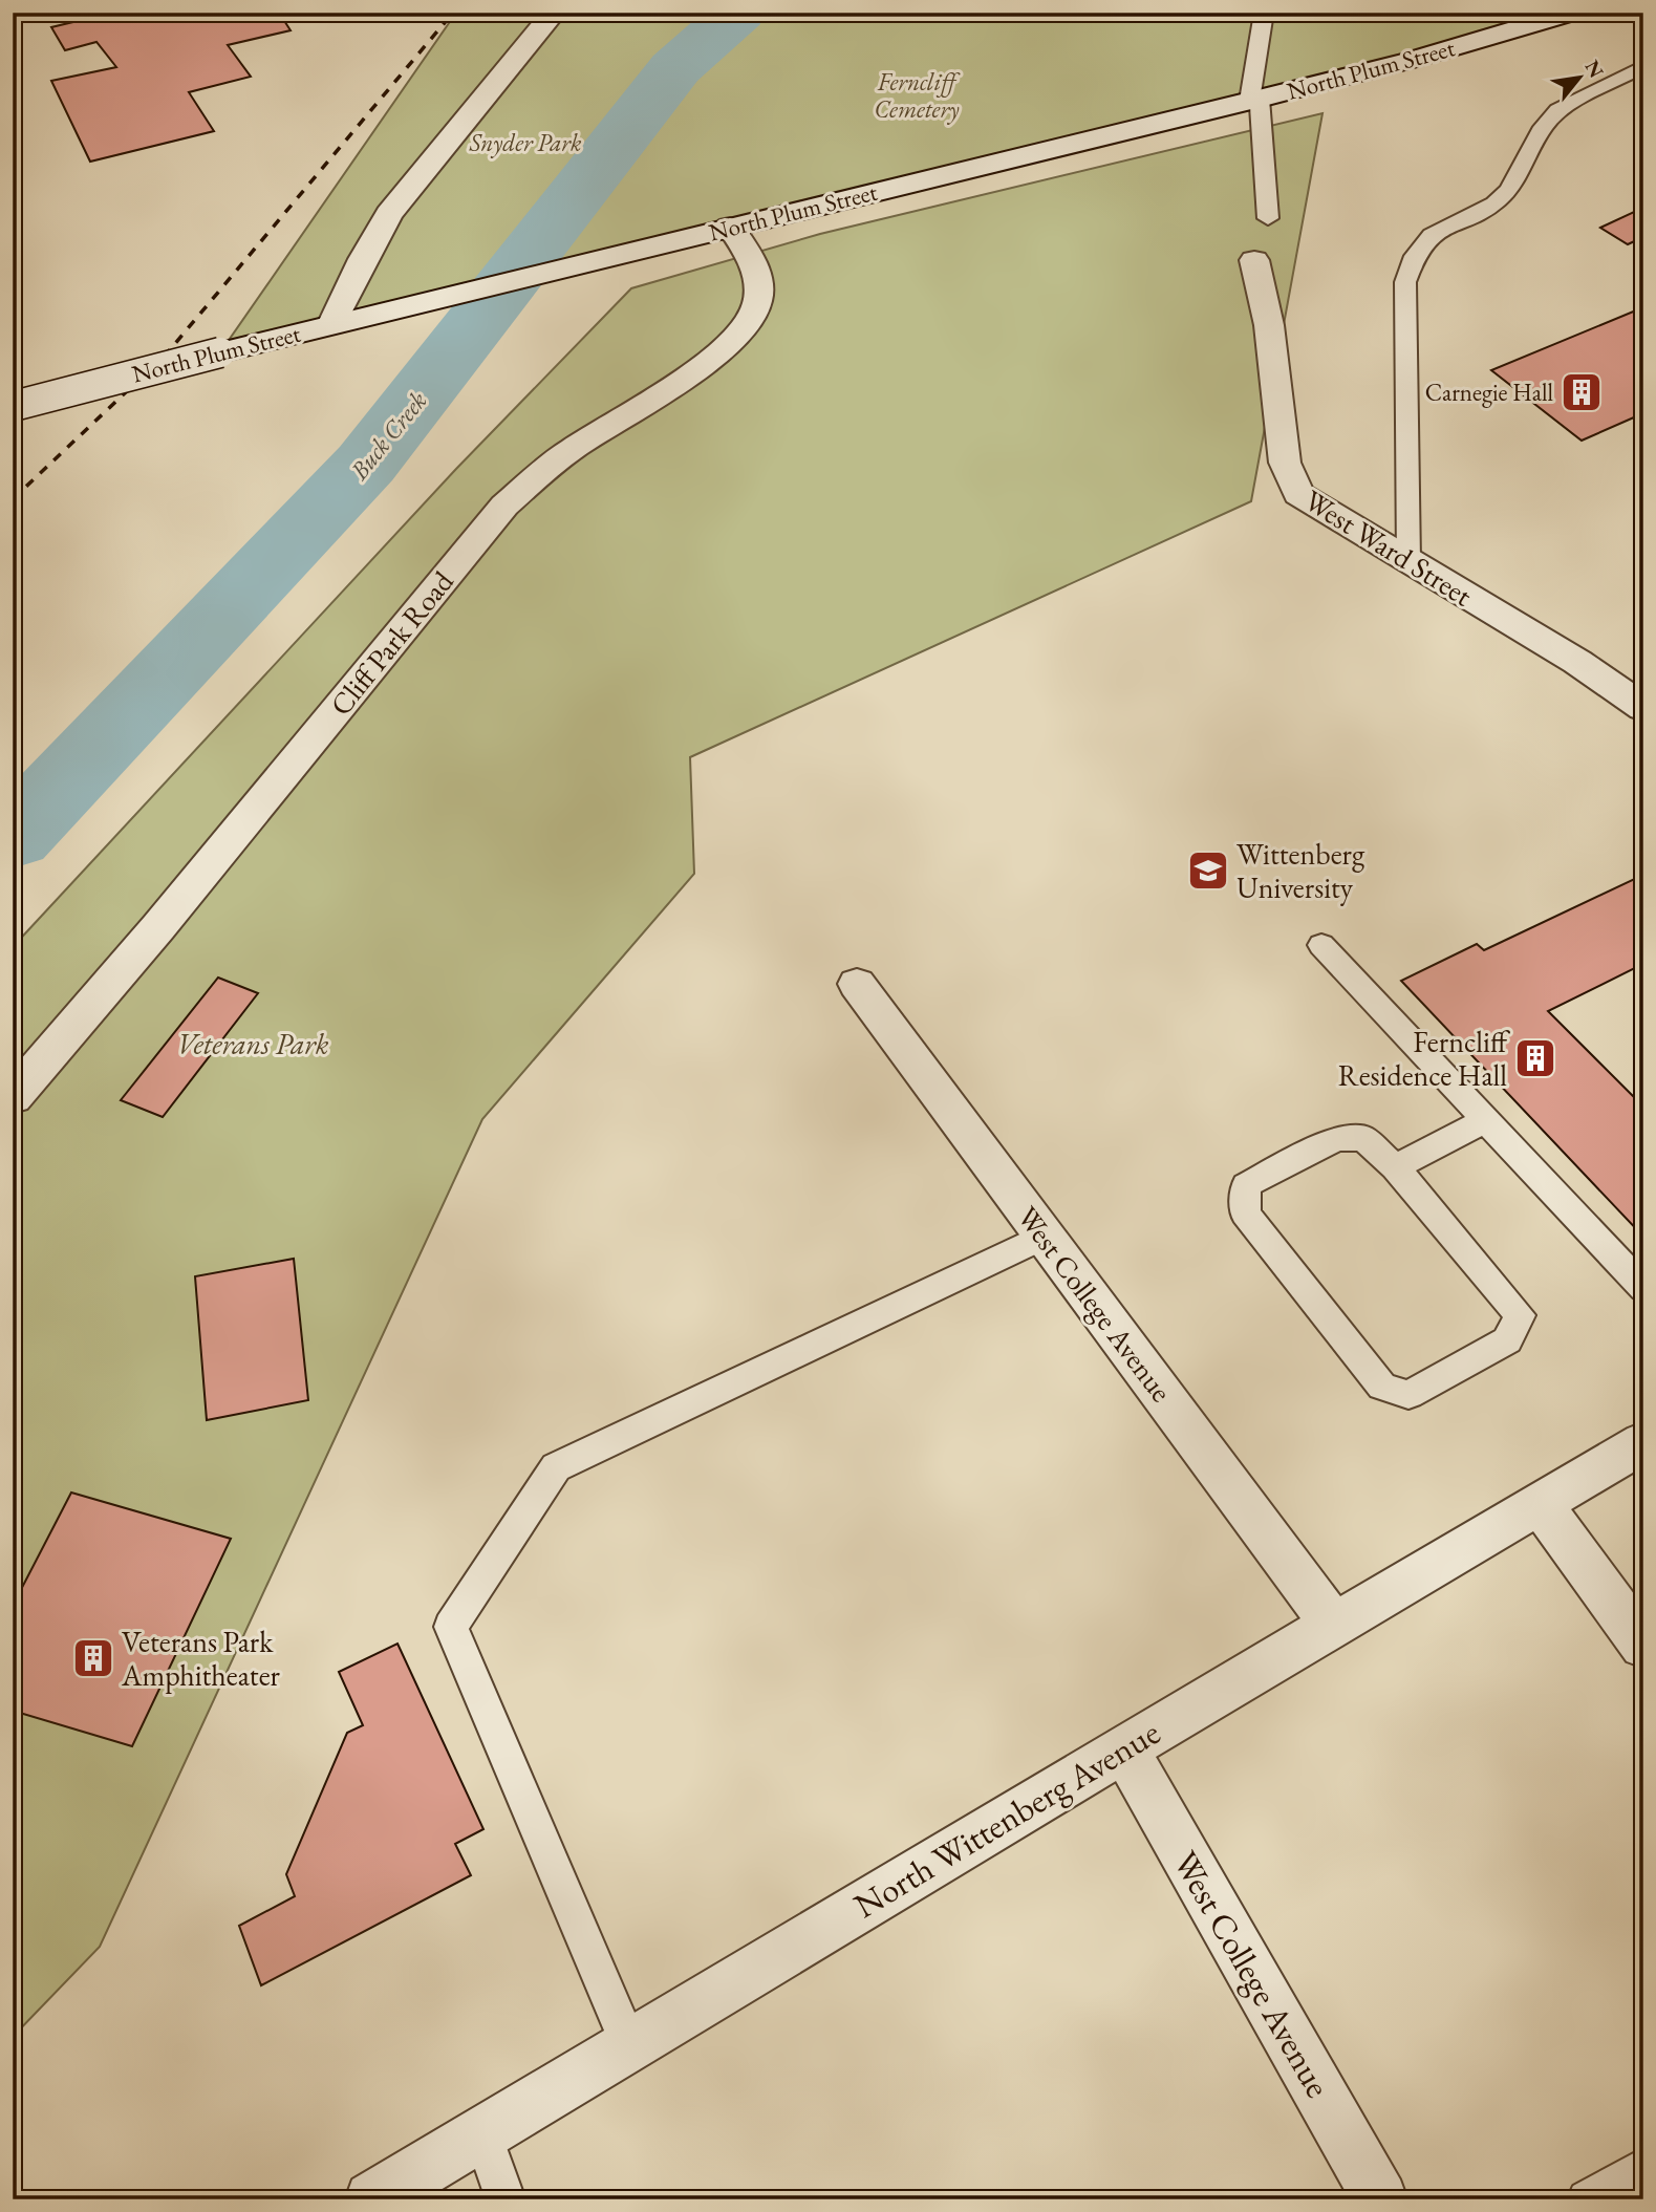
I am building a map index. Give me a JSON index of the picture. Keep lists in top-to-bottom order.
{
  "streets": {
    "street": [
      "North Plum Street",
      "West Ward Street",
      "Cliff Park Road",
      "West College Avenue",
      "North Wittenberg Avenue"
    ]
  },
  "crossings": [
    ["North Plum Street", "Cliff Park Road"],
    ["West College Avenue", "North Wittenberg Avenue"]
  ],
  "water": ["Buck Creek"],
  "parks": ["Ferncliff Cemetery", "Snyder Park", "Veterans Park"],
  "places": {
    "building": ["Carnegie Hall", "Ferncliff Residence Hall", "Veterans Park Amphitheater"],
    "school or university": ["Wittenberg University"]
  },
  "north": "top right"
}
